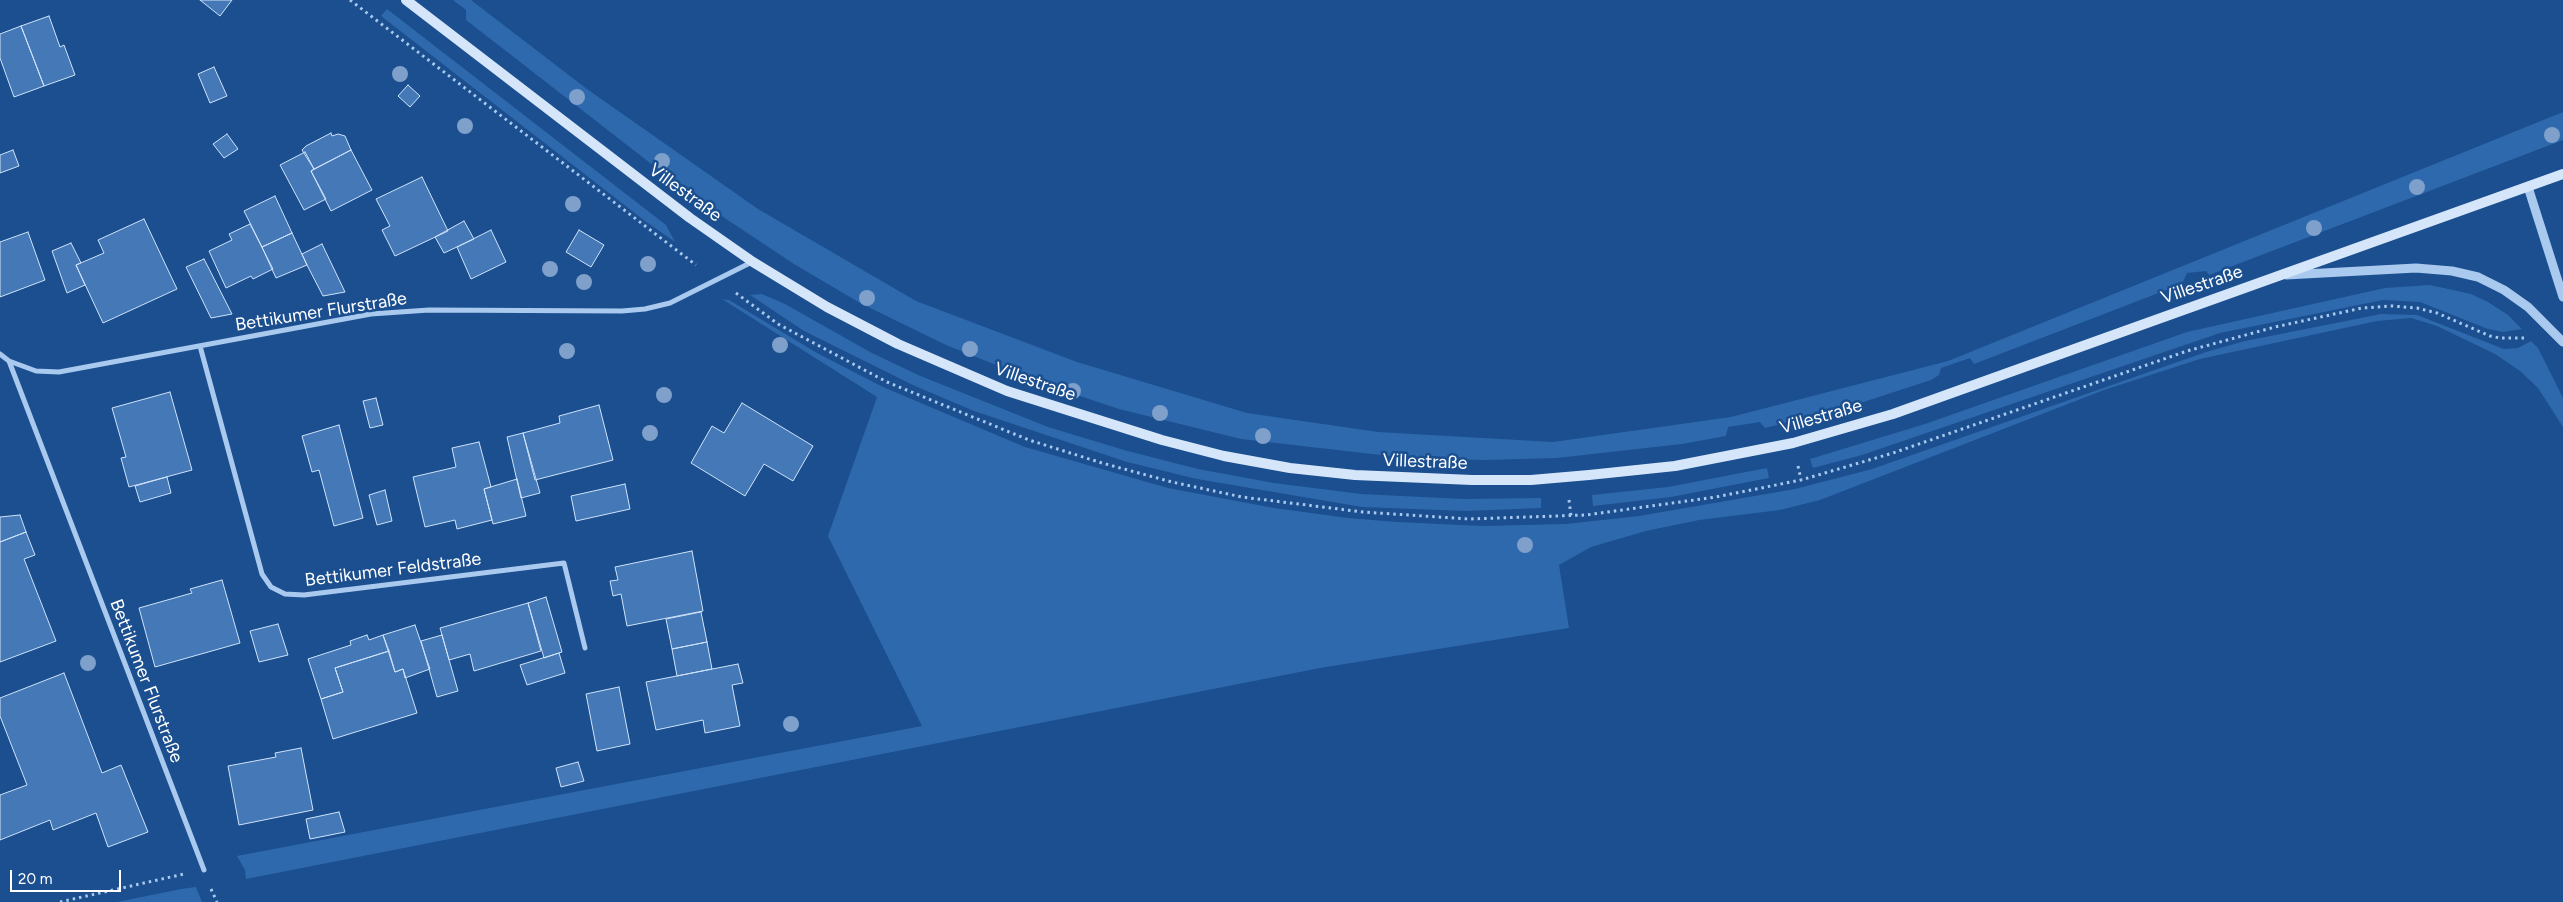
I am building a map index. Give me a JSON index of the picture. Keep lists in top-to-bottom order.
{
  "streets": {
    "main road": ["Villestraße"],
    "street": ["Bettikumer Flurstraße", "Bettikumer Feldstraße"]
  },
  "crossings": [
    ["Villestraße", "Bettikumer Flurstraße"],
    ["Bettikumer Flurstraße", "Bettikumer Feldstraße"]
  ],
  "scale_bar": "20 m"
}
